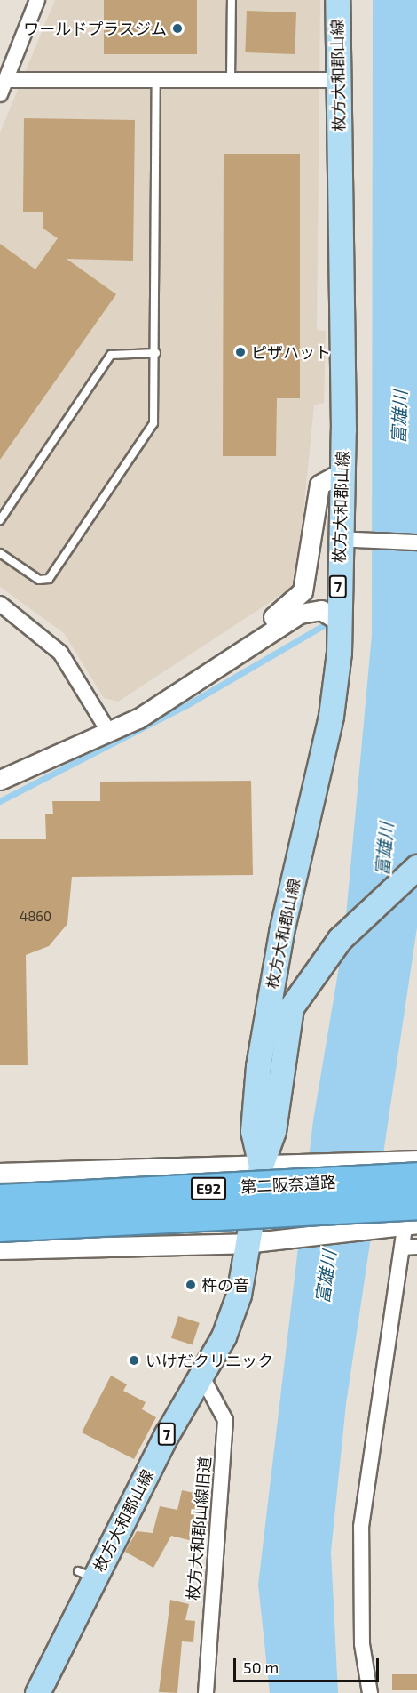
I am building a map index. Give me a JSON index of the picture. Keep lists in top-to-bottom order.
{
  "streets": {
    "highway": ["第二阪奈道路", "E92"],
    "main road": ["枚方大和郡山線", "7"],
    "street": ["枚方大和郡山線旧道"]
  },
  "crossings": [
    ["枚方大和郡山線", "枚方大和郡山線旧道"]
  ],
  "water": ["富雄川"],
  "places": [
    "ワールドプラスジム",
    "ピザハット",
    "杵の音",
    "いけだクリニック"
  ],
  "house_numbers": ["4860"],
  "scale_bar": "50 m"
}
